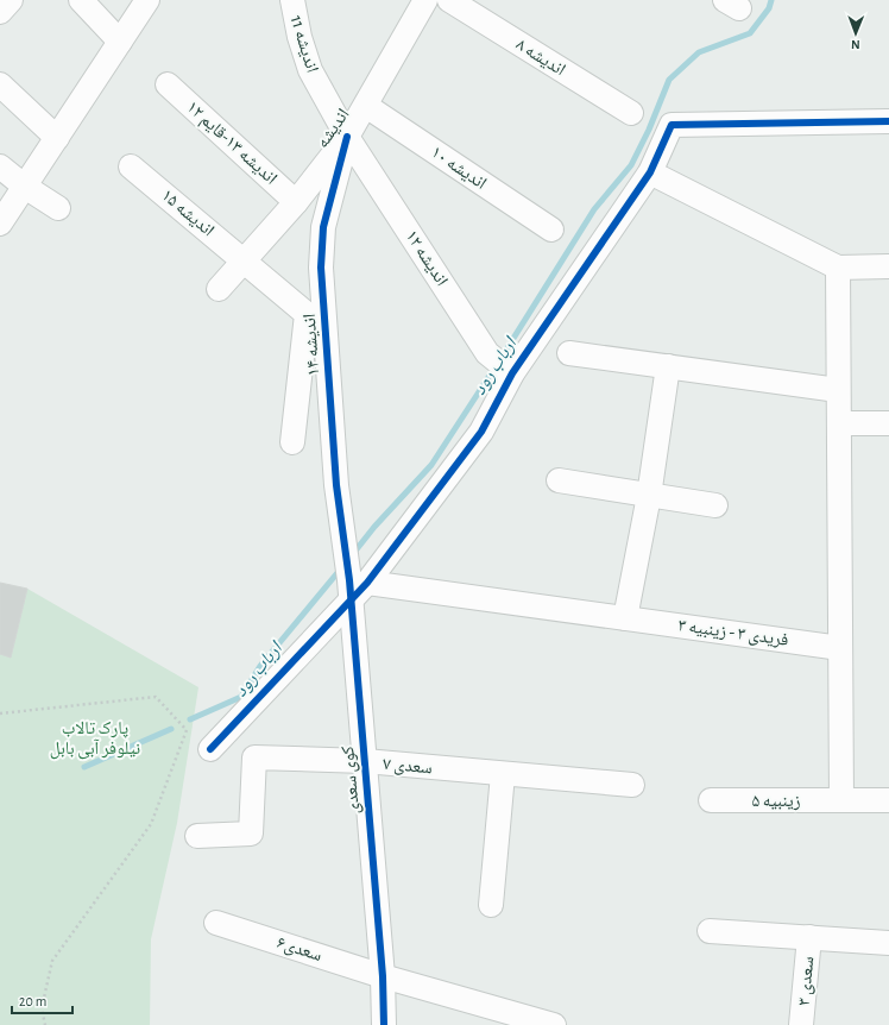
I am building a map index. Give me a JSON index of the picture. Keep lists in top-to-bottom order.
{
  "streets": {
    "street": [
      "اندیشه 11",
      "اندیشه ۸",
      "اندیشه",
      "اندیشه ۱۳-قایم ۱۲",
      "اندیشه ۱۰",
      "اندیشه ۱۵",
      "اندیشه ۱۲",
      "اندیشه ۱۴",
      "فریدی ۳ - زینبیه ۳",
      "سعدی ۷",
      "کوی سعدی",
      "زینبیه ۵",
      "سعدی۶",
      "سعدی ۳"
    ]
  },
  "crossings": [
    ["اندیشه 11", "اندیشه"],
    ["اندیشه 11", "اندیشه ۱۲"],
    ["اندیشه 11", "اندیشه ۱۴"],
    ["اندیشه", "اندیشه ۱۳-قایم ۱۲"],
    ["اندیشه", "اندیشه ۱۰"],
    ["اندیشه", "اندیشه ۱۵"],
    ["اندیشه", "اندیشه ۱۲"],
    ["اندیشه", "اندیشه ۱۴"],
    ["اندیشه ۱۲", "اندیشه ۱۴"],
    ["اندیشه ۱۴", "فریدی ۳ - زینبیه ۳"],
    ["اندیشه ۱۴", "کوی سعدی"],
    ["فریدی ۳ - زینبیه ۳", "کوی سعدی"],
    ["سعدی ۷", "کوی سعدی"],
    ["کوی سعدی", "سعدی۶"]
  ],
  "water": ["ارباب رود"],
  "parks": ["پارک تالاب نیلوفر آبی بابل"],
  "scale_bar": "20 m",
  "north": "bottom"
}
